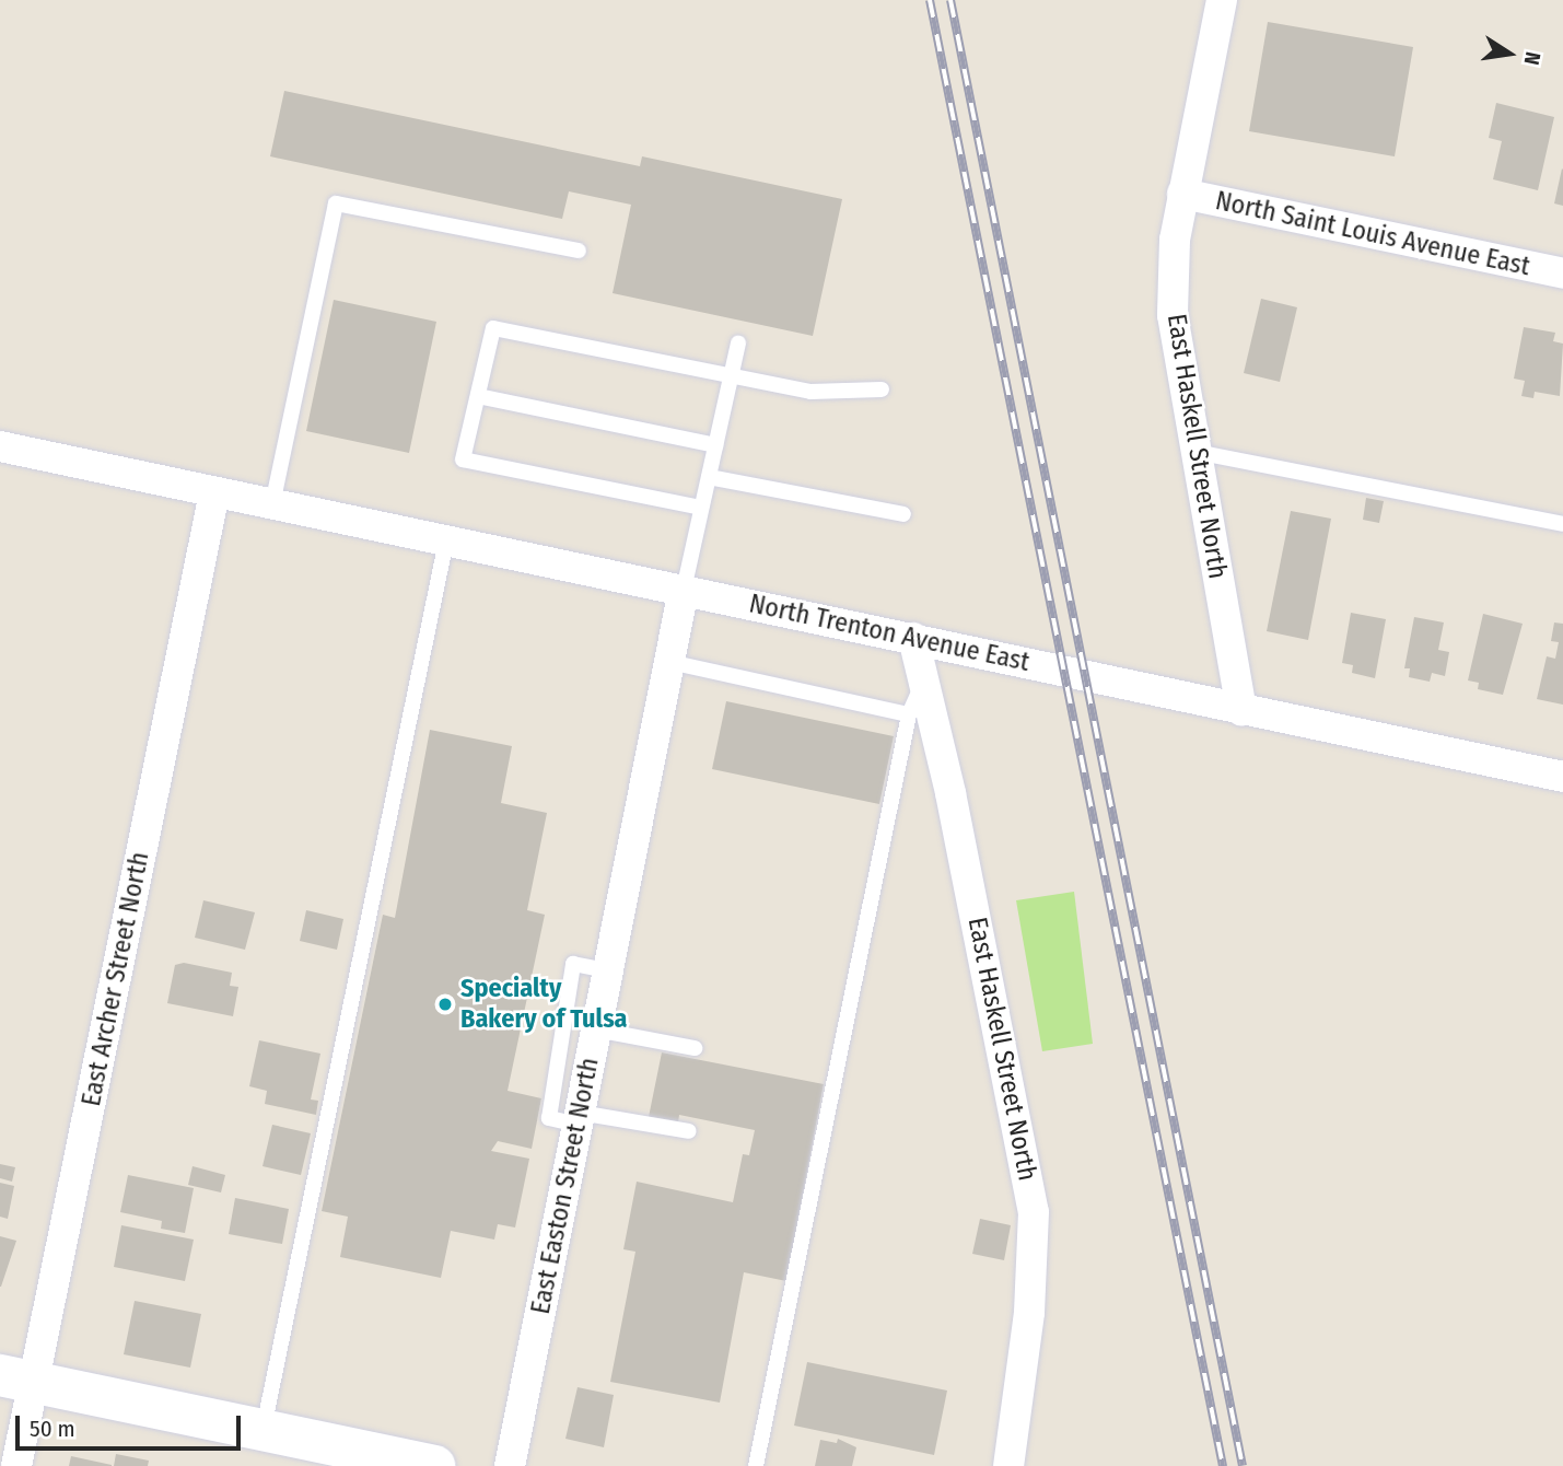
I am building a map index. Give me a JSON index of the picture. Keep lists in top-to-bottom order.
{
  "streets": {
    "street": [
      "North Saint Louis Avenue East",
      "East Haskell Street North",
      "North Trenton Avenue East",
      "East Archer Street North",
      "East Easton Street North"
    ]
  },
  "crossings": [
    ["North Saint Louis Avenue East", "East Haskell Street North"],
    ["East Haskell Street North", "North Trenton Avenue East"],
    ["North Trenton Avenue East", "East Archer Street North"],
    ["North Trenton Avenue East", "East Easton Street North"]
  ],
  "places": ["Specialty Bakery of Tulsa"],
  "scale_bar": "50 m",
  "north": "right"
}
